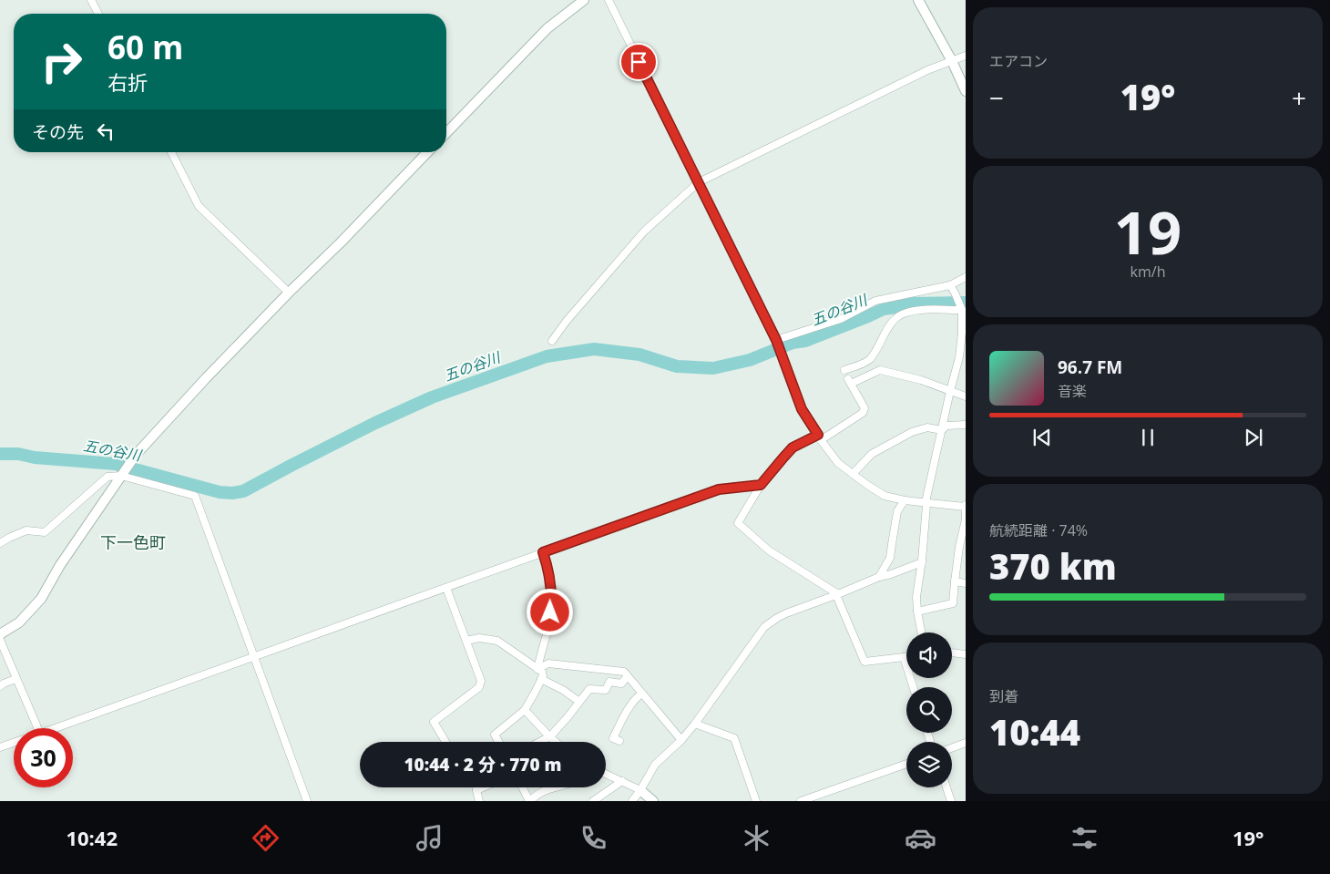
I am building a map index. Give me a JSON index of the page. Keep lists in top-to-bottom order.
{
  "districts": ["下一色町"],
  "water": ["五の谷川"],
  "page": {
    "tile": [
      "エアコン",
      ["19", "km/h"],
      ["航続距離 · 74%", "370 km"],
      ["到着", "10:44"]
    ],
    "turn": ["60 m", "右折"],
    "heat": ["−", "19°", "+"],
    "then": "その先",
    "song": ["96.7 FM", "音楽"],
    "limit": "30",
    "trip": "10:44 · 2 分 · 770 m",
    "tabs": ["10:42", "19°"]
  }
}
